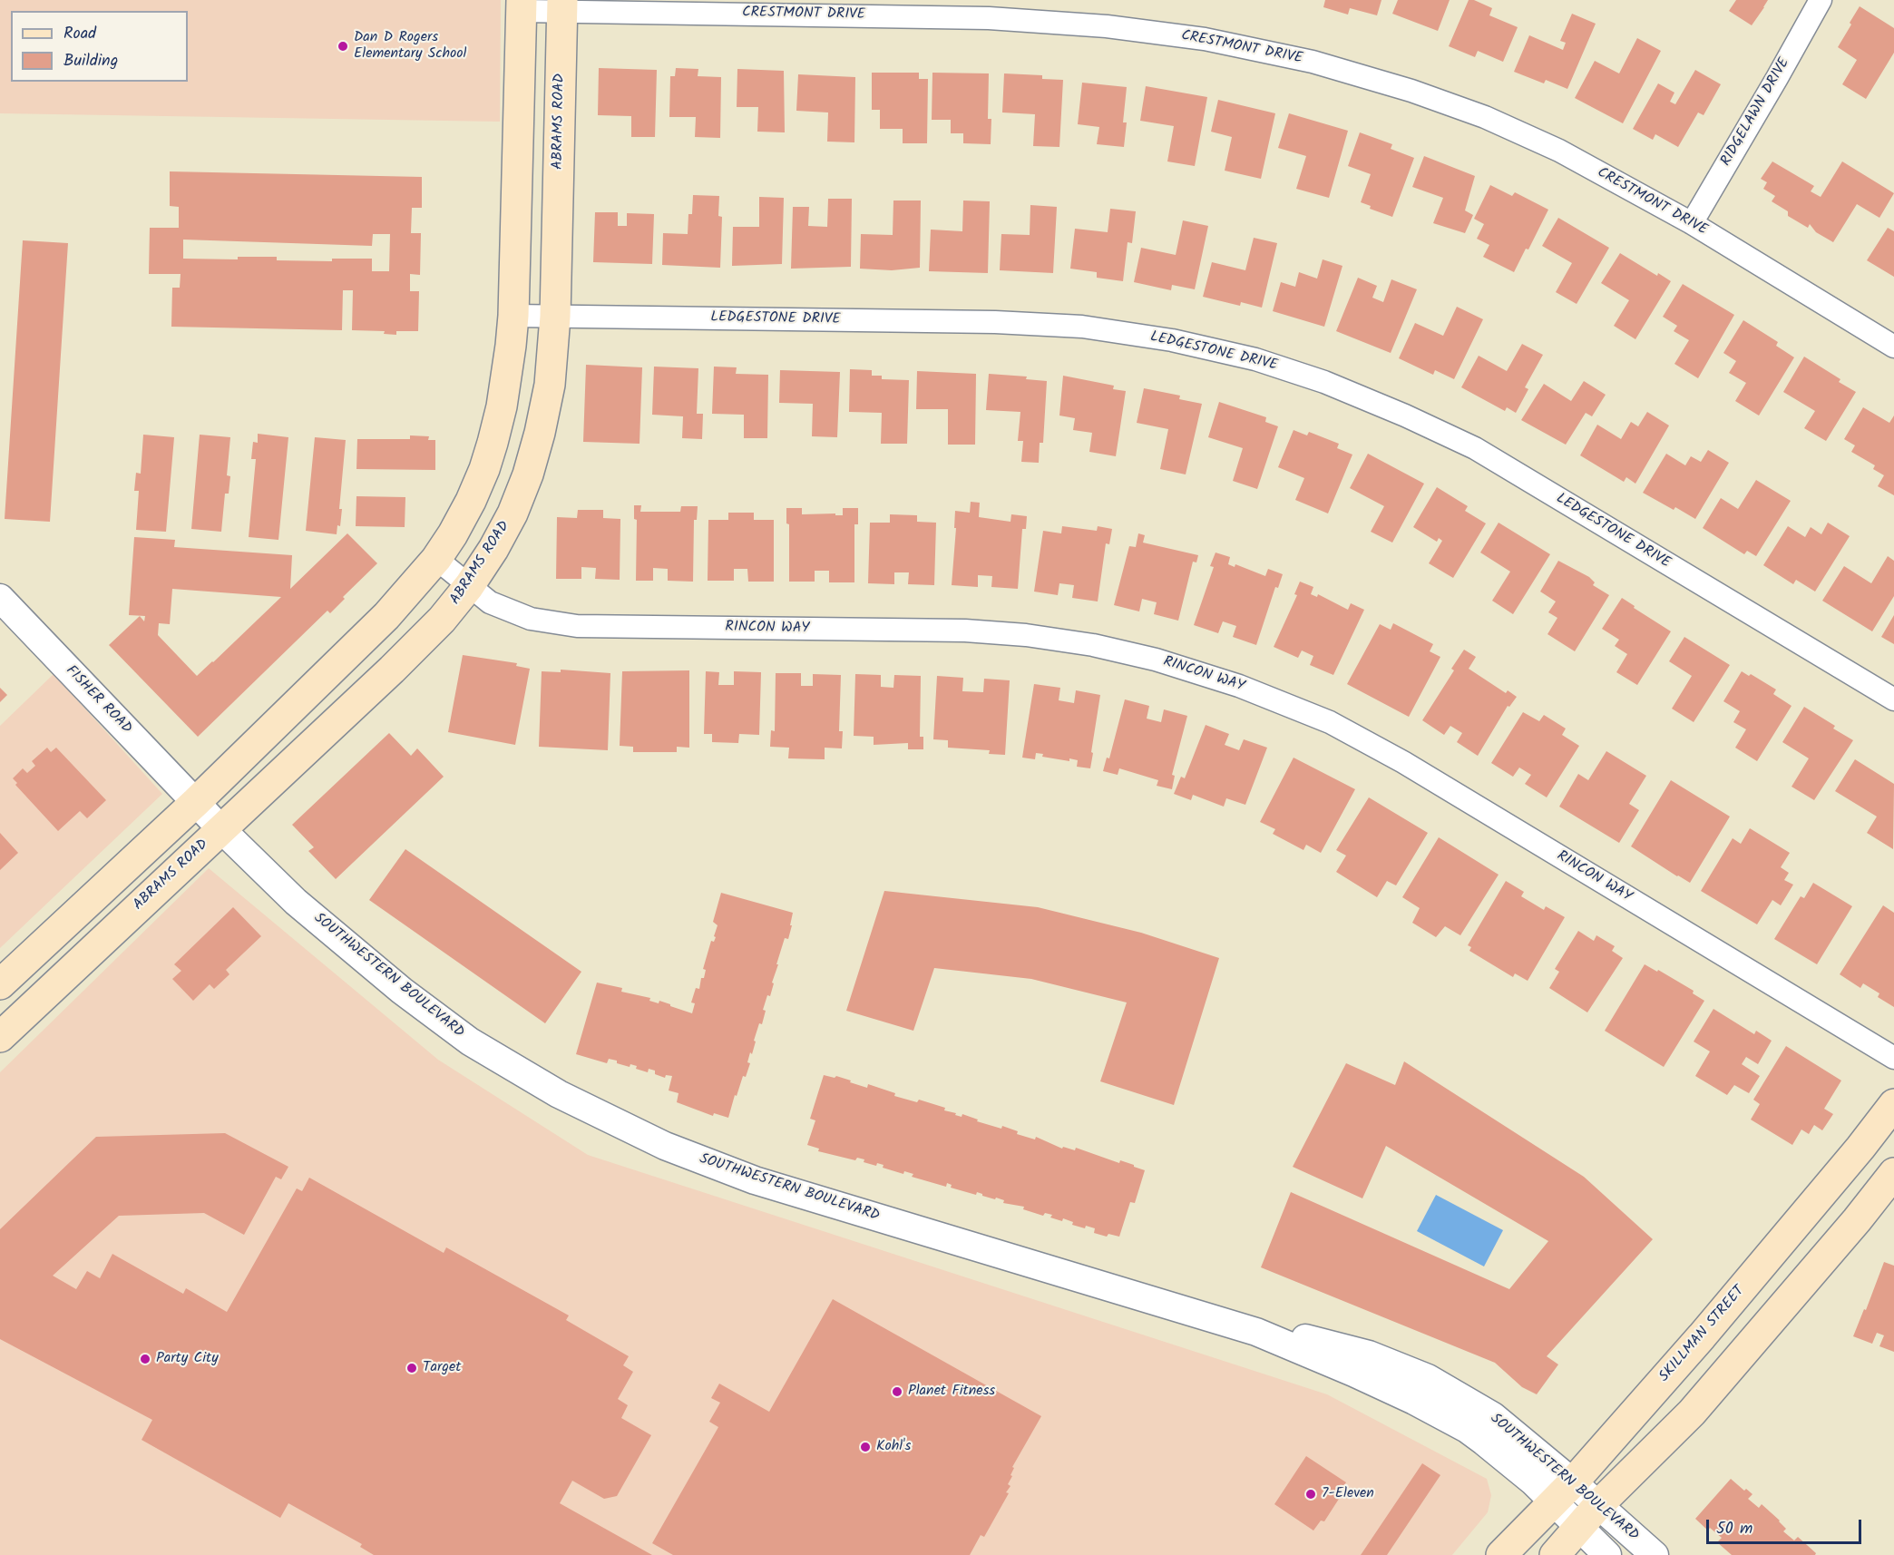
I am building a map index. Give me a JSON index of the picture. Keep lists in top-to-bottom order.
{
  "streets": {
    "main road": ["ABRAMS ROAD", "SKILLMAN STREET"],
    "street": [
      "CRESTMONT DRIVE",
      "RIDGELAWN DRIVE",
      "LEDGESTONE DRIVE",
      "RINCON WAY",
      "FISHER ROAD",
      "SOUTHWESTERN BOULEVARD"
    ]
  },
  "crossings": [
    ["CRESTMONT DRIVE", "RIDGELAWN DRIVE"],
    ["CRESTMONT DRIVE", "ABRAMS ROAD"],
    ["ABRAMS ROAD", "LEDGESTONE DRIVE"],
    ["ABRAMS ROAD", "RINCON WAY"],
    ["ABRAMS ROAD", "SOUTHWESTERN BOULEVARD"],
    ["FISHER ROAD", "SOUTHWESTERN BOULEVARD"],
    ["SOUTHWESTERN BOULEVARD", "SKILLMAN STREET"]
  ],
  "places": [
    "Dan D Rogers Elementary School",
    "Party City",
    "Target",
    "Planet Fitness",
    "Kohl's",
    "7-Eleven"
  ],
  "legend": ["Road", "Building"],
  "scale_bar": "50 m"
}
